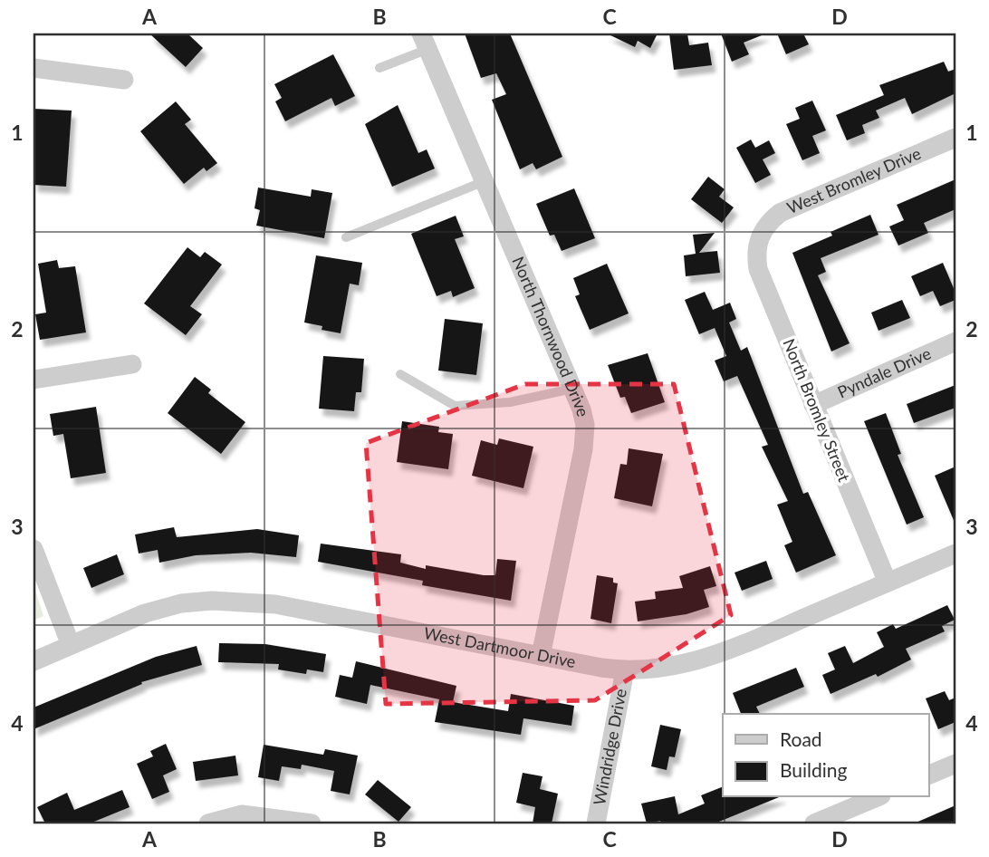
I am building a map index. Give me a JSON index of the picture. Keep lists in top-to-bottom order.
{
  "streets": {
    "street": [
      "West Bromley Drive",
      "North Thornwood Drive",
      "Pyndale Drive",
      "North Bromley Street",
      "West Dartmoor Drive",
      "Windridge Drive"
    ]
  },
  "crossings": [
    ["West Bromley Drive", "North Bromley Street"],
    ["North Thornwood Drive", "West Dartmoor Drive"],
    ["Pyndale Drive", "North Bromley Street"],
    ["North Bromley Street", "West Dartmoor Drive"],
    ["West Dartmoor Drive", "Windridge Drive"]
  ],
  "legend": ["Road", "Building"],
  "grid": {
    "columns": [
      "A",
      "B",
      "C",
      "D"
    ],
    "rows": [
      "1",
      "2",
      "3",
      "4"
    ]
  }
}
